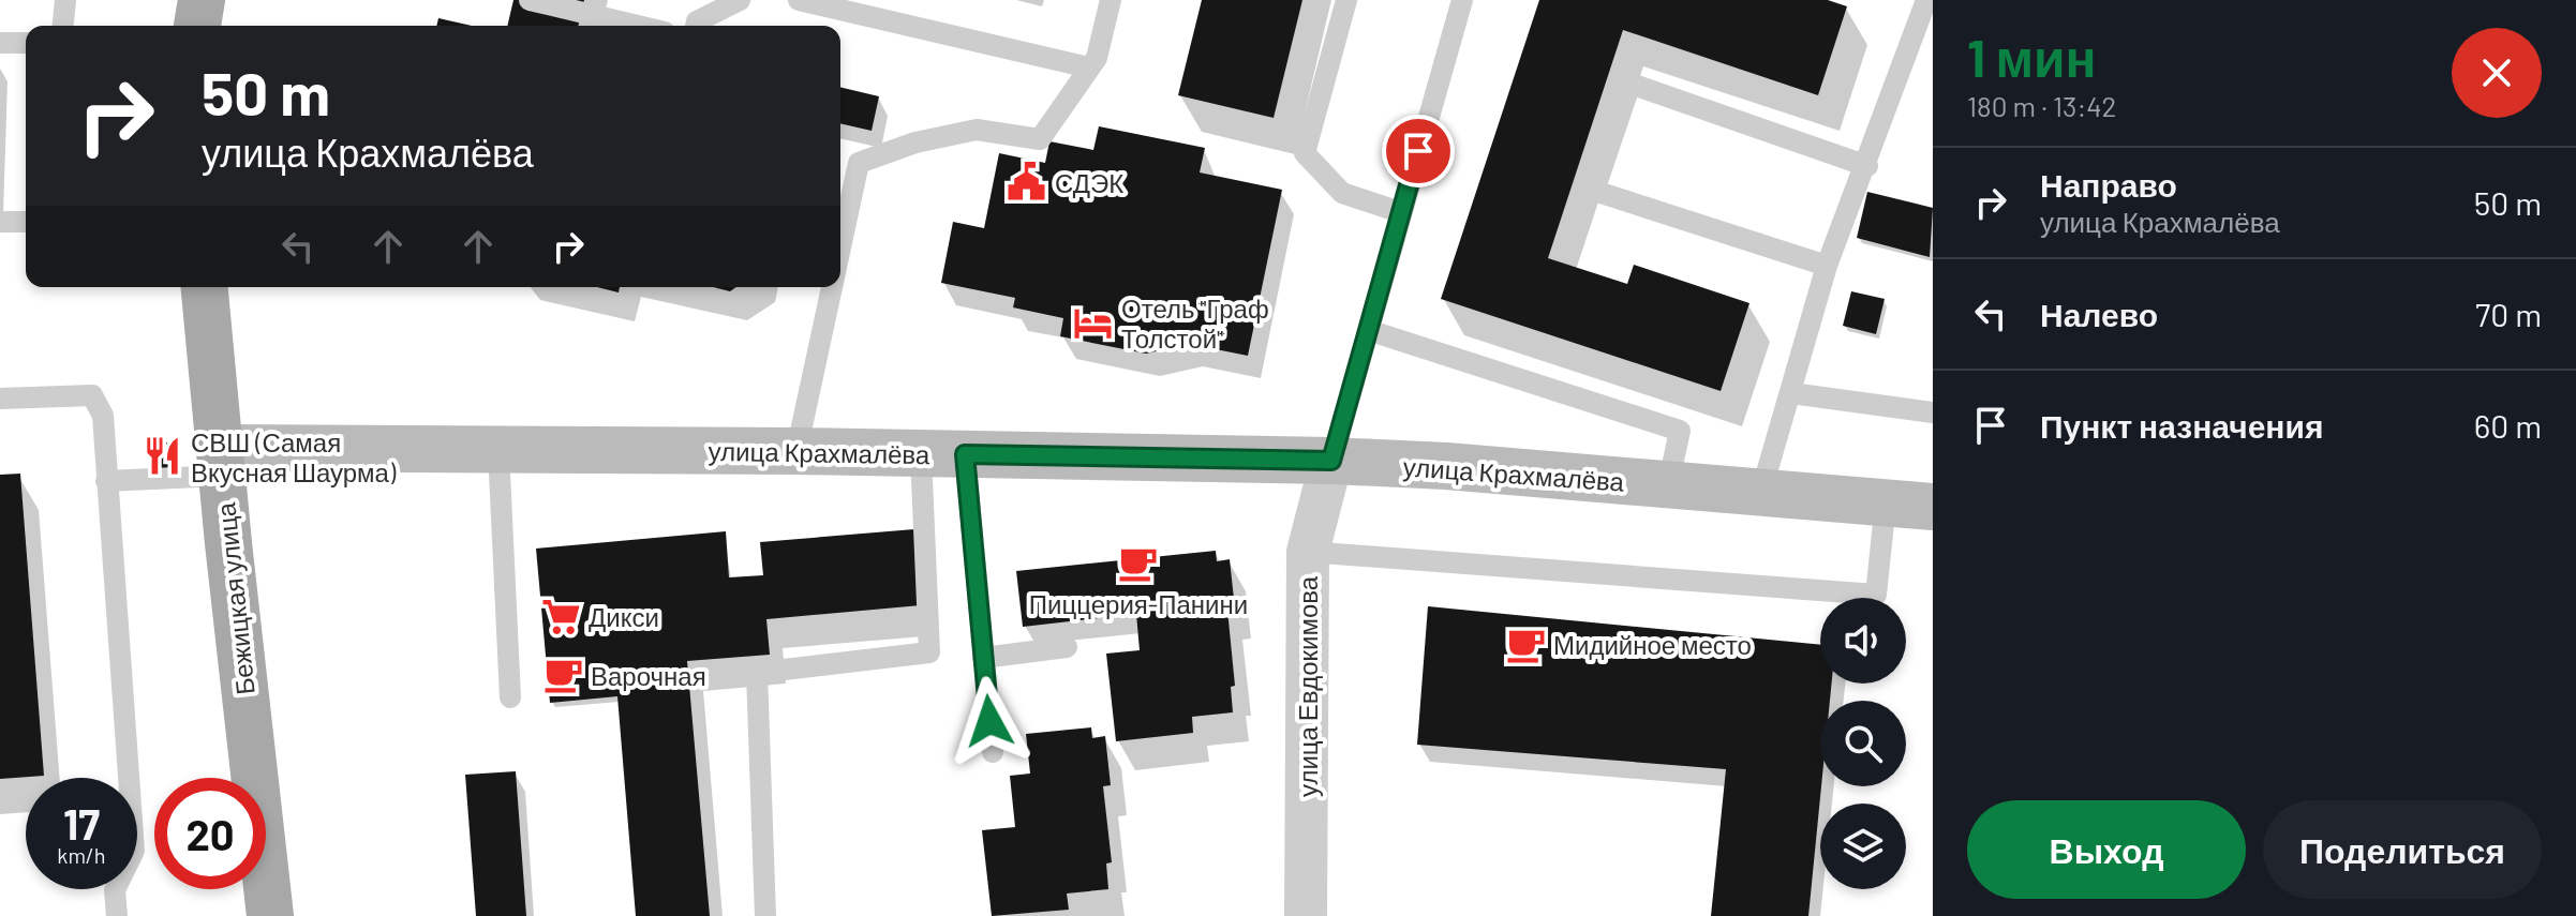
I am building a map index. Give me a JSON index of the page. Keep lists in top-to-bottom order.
{
  "streets": {
    "main road": ["улица Крахмалёва", "Бежицкая улица"],
    "street": ["улица Евдокимова"]
  },
  "crossings": [
    ["улица Крахмалёва", "Бежицкая улица"],
    ["улица Крахмалёва", "улица Евдокимова"]
  ],
  "places": {
    "public building": ["СДЭК"],
    "hotel": ["Отель \"Граф Толстой\""],
    "restaurant": ["СВШ (Самая Вкусная Шаурма)"],
    "cafe": ["Пиццерия-Панини", "Мидийное место", "Варочная"],
    "supermarket": ["Дикси"]
  },
  "page": {
    "heading": ["1 мин", "180 m · 13:42"],
    "turn": ["50 m", "улица Крахмалёва"],
    "list": [
      {
        "name": "Направо",
        "note": "улица Крахмалёва",
        "value": "50 m"
      },
      {
        "name": "Налево",
        "value": "70 m"
      },
      {
        "name": "Пункт назначения",
        "value": "60 m"
      }
    ],
    "speed": "17 km/h",
    "limit": "20",
    "buttons": ["Выход", "Поделиться"]
  }
}
